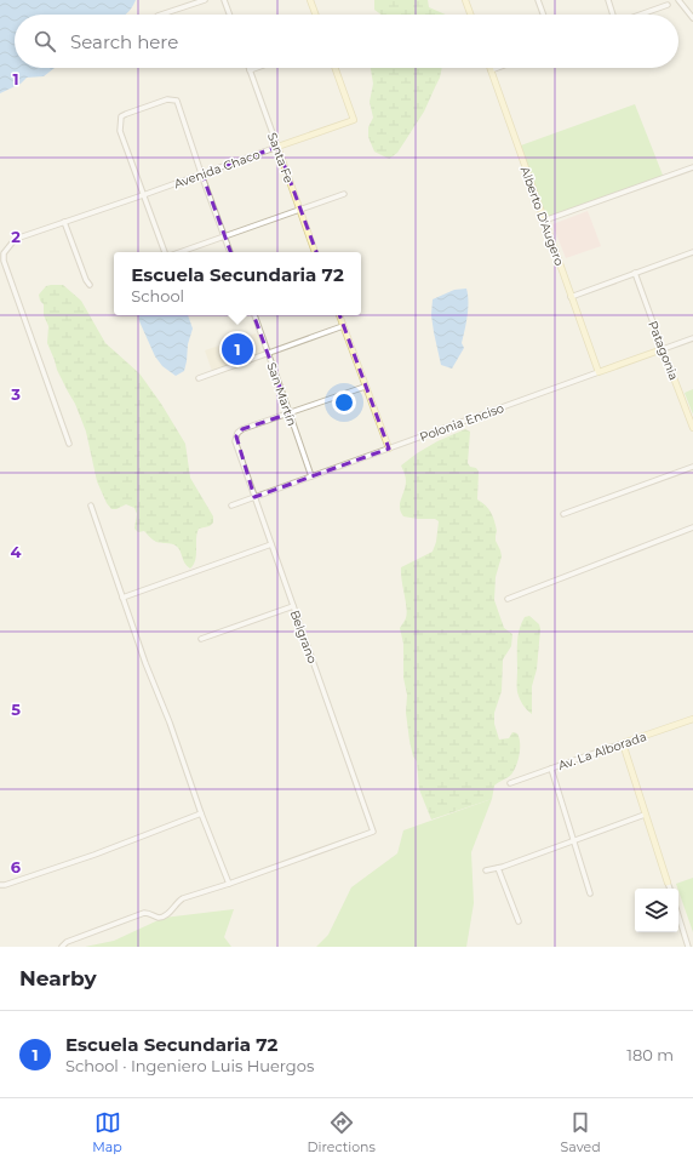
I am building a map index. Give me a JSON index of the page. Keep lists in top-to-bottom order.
{
  "streets": {
    "main road": [
      "Santa Fe",
      "Avenida Chaco",
      "Alberto D'Augero",
      "Patagonia",
      "Polonia Enciso",
      "Av. La Alborada"
    ],
    "street": ["San Martín", "Belgrano"]
  },
  "crossings": [
    ["Santa Fe", "Avenida Chaco"],
    ["Alberto D'Augero", "Polonia Enciso"],
    ["Patagonia", "Polonia Enciso"],
    ["San Martín", "Polonia Enciso"],
    ["San Martín", "Belgrano"],
    ["Polonia Enciso", "Belgrano"]
  ],
  "page": {
    "search": "Search here",
    "popup": ["Escuela Secundaria 72", "School"],
    "pins": "1",
    "heading": "Nearby",
    "list": [
      {
        "mark": "1",
        "name": "Escuela Secundaria 72",
        "note": "School · Ingeniero Luis Huergos",
        "value": "180 m"
      }
    ],
    "nav": ["Map", "Directions", "Saved"]
  },
  "grid": {
    "rows": [
      "1",
      "2",
      "3",
      "4",
      "5",
      "6"
    ]
  }
}
